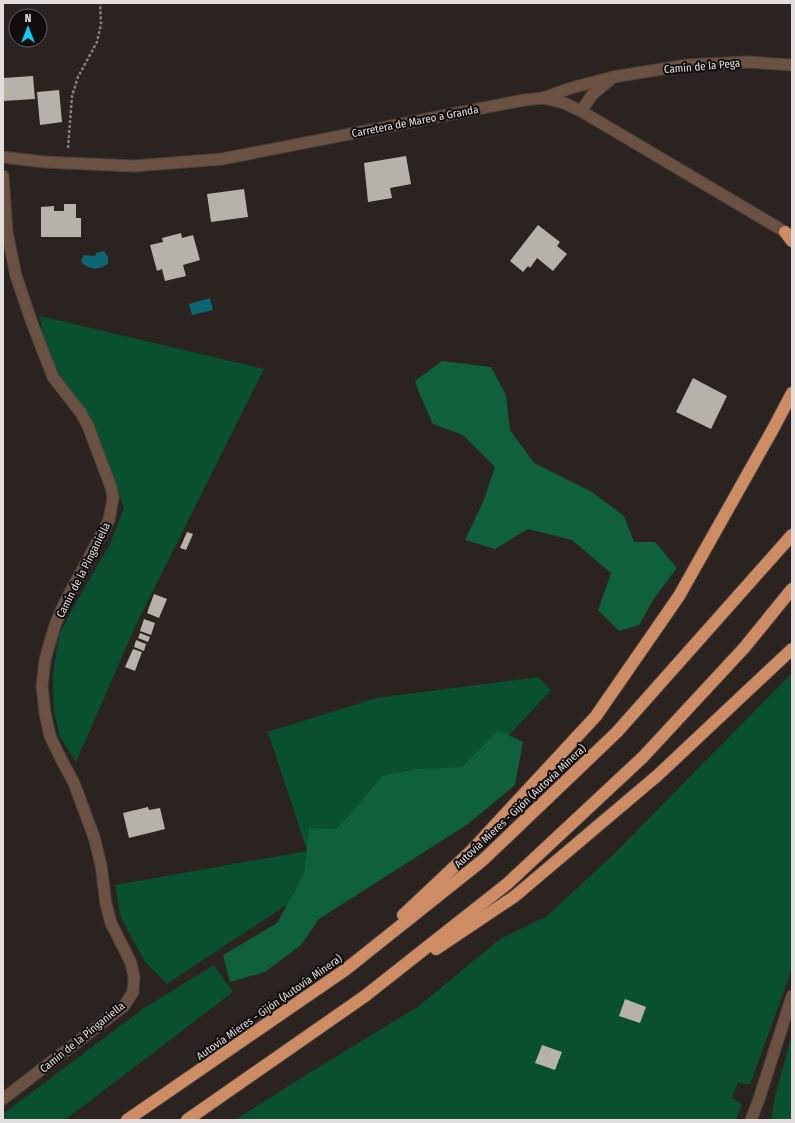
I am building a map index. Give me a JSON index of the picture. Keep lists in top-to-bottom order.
{
  "streets": {
    "highway": ["Autovía Mieres - Gijón (Autovía Minera)"],
    "street": ["Camín de la Pega", "Carretera de Mareo a Granda", "Camín de la Pinganiella"]
  },
  "crossings": [
    ["Camín de la Pega", "Carretera de Mareo a Granda"]
  ],
  "north": "top"
}
